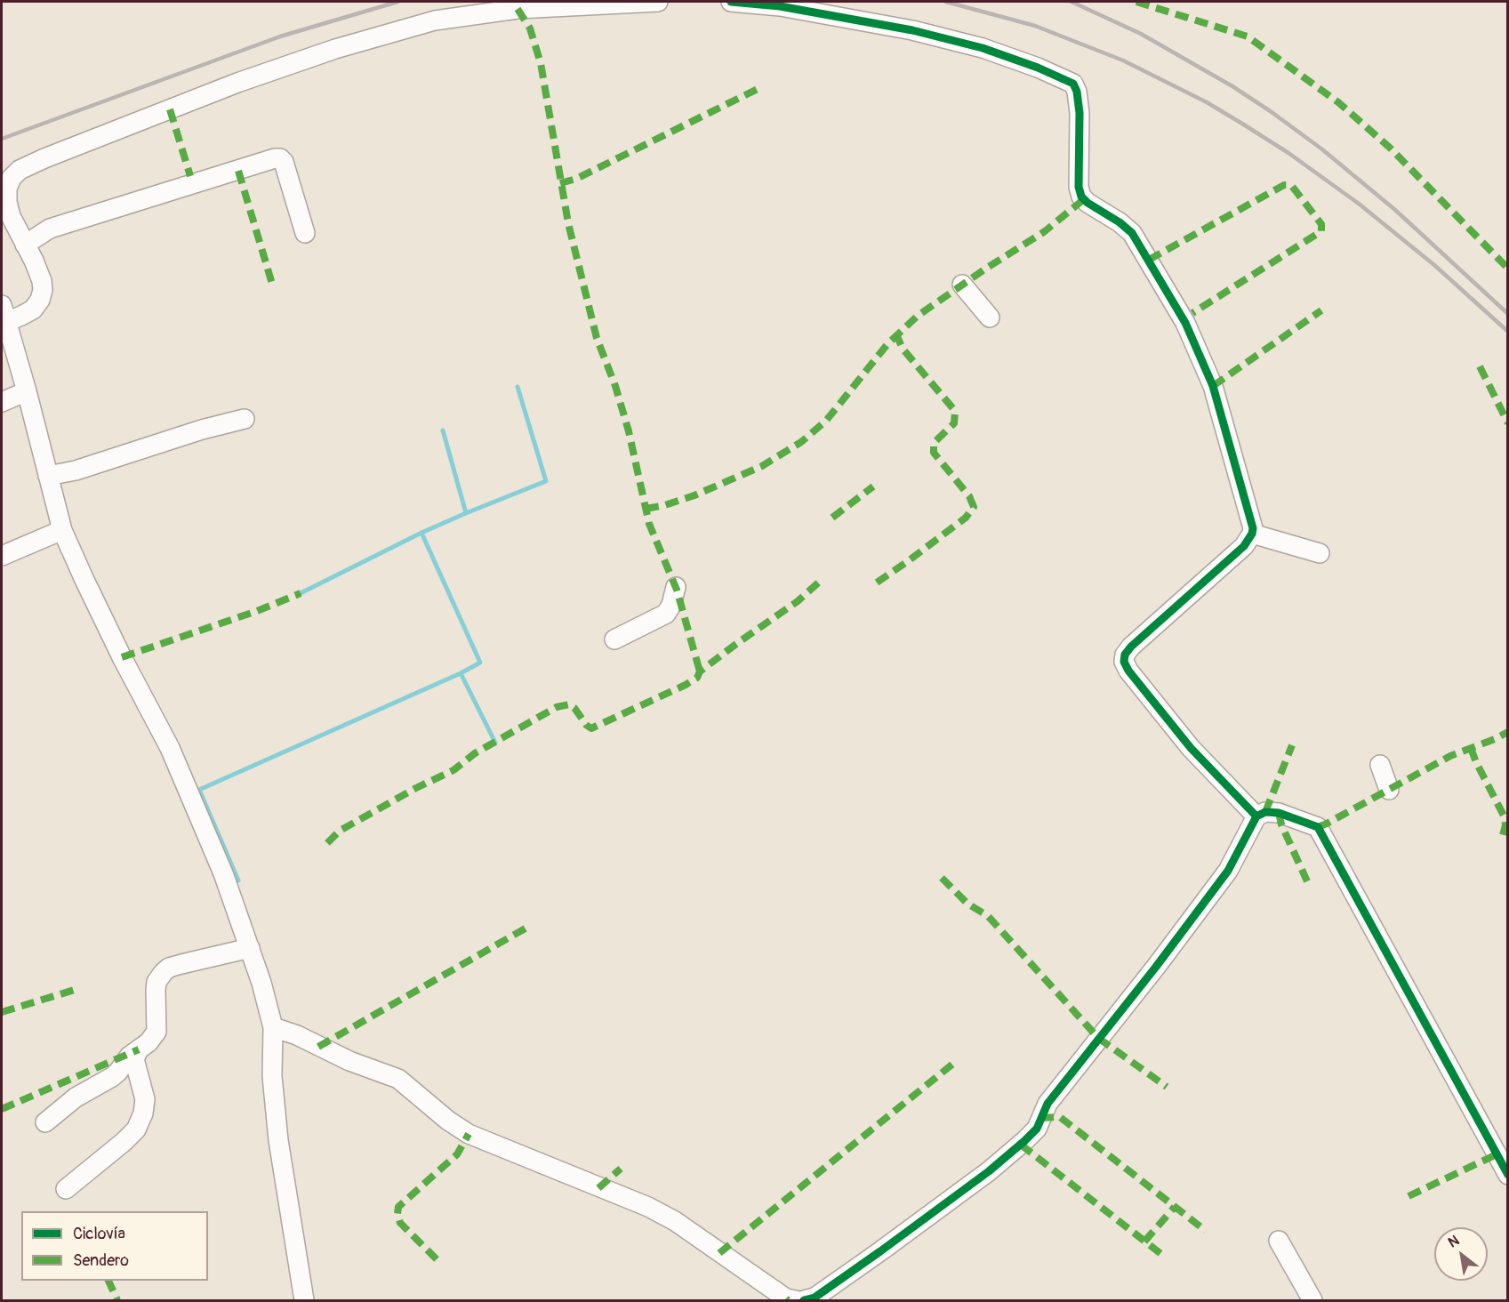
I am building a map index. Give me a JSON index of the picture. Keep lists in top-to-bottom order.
{
  "legend": ["Ciclovía", "Sendero"],
  "north": "top left"
}
